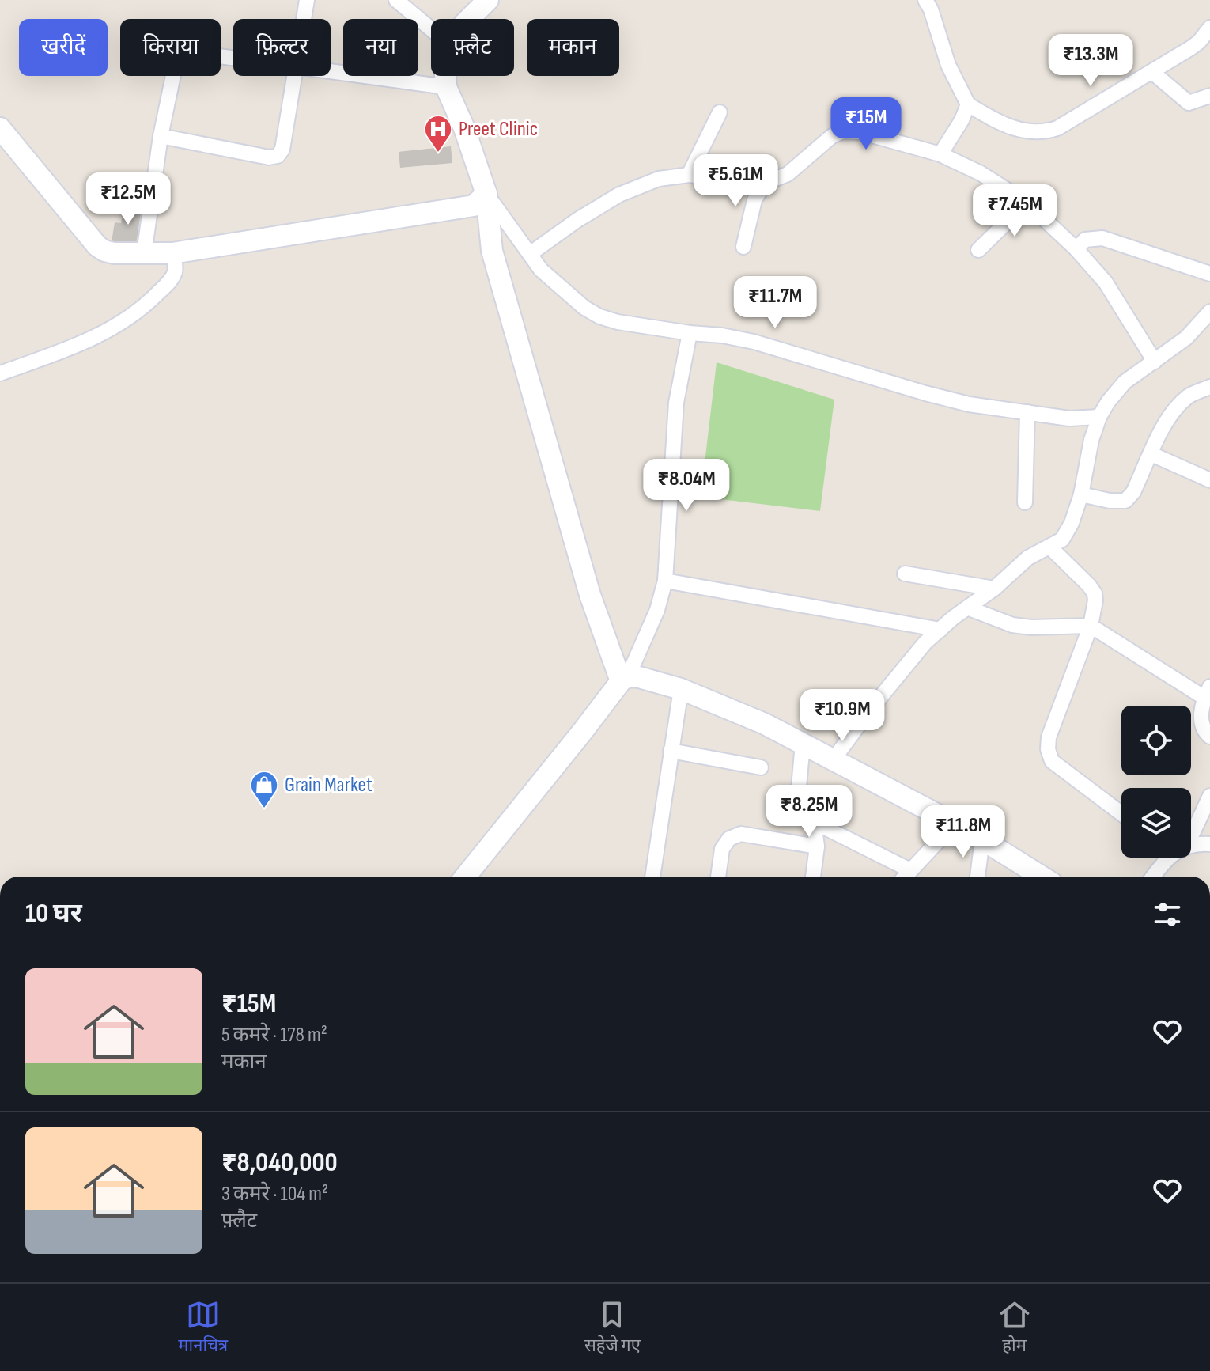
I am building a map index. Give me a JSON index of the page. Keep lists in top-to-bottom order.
{
  "places": {
    "hospital": ["Preet Clinic"],
    "shop": ["Grain Market"]
  },
  "page": {
    "chip": [
      "खरीदें",
      "किराया",
      "फ़िल्टर",
      "नया",
      "फ़्लैट",
      "मकान"
    ],
    "price": [
      "₹13.3M",
      "₹15M",
      "₹5.61M",
      "₹12.5M",
      "₹7.45M",
      "₹11.7M",
      "₹8.04M",
      "₹10.9M",
      "₹8.25M",
      "₹11.8M"
    ],
    "heading": "10 घर",
    "list": [
      {
        "name": "₹15M",
        "note": "5 कमरे · 178 m² · मकान"
      },
      {
        "name": "₹8,040,000",
        "note": "3 कमरे · 104 m² · फ़्लैट"
      }
    ],
    "tabs": ["मानचित्र", "सहेजे गए", "होम"]
  }
}
